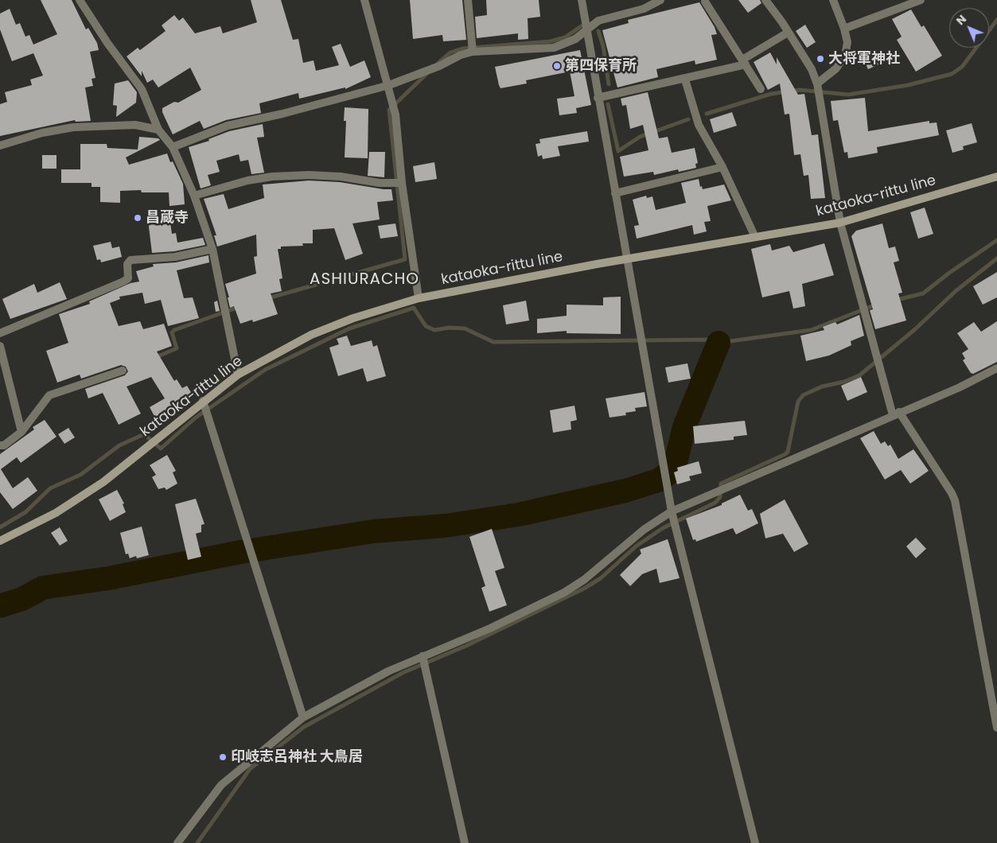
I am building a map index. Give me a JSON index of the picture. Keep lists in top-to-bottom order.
{
  "streets": {
    "main road": ["kataoka-rittu line"]
  },
  "districts": ["ASHIURACHO"],
  "places": [
    "大将軍神社",
    "第四保育所",
    "昌蔵寺",
    "印岐志呂神社 大鳥居"
  ],
  "north": "top left"
}
